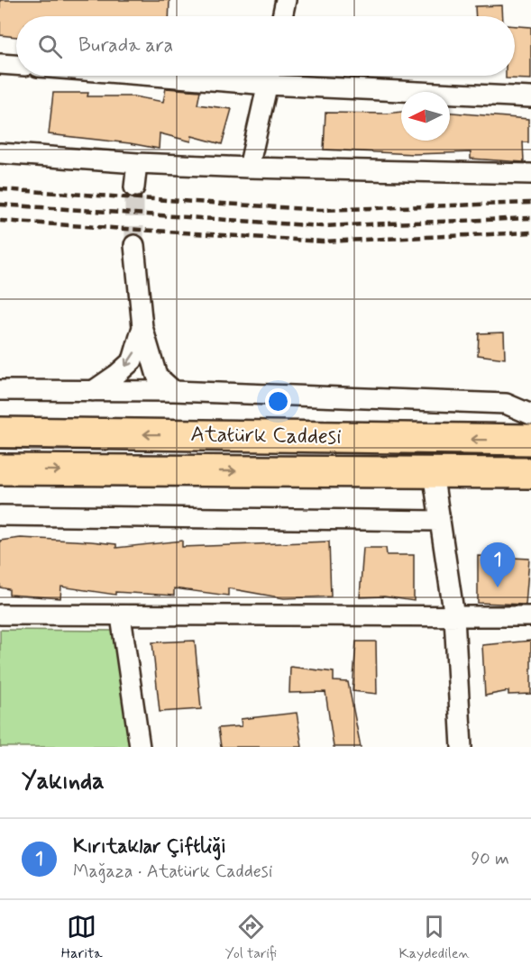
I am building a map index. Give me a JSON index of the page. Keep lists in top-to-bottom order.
{
  "streets": {
    "highway": ["Atatürk Caddesi"]
  },
  "north": "left",
  "page": {
    "search": "Burada ara",
    "pins": "1",
    "heading": "Yakında",
    "list": [
      {
        "mark": "1",
        "name": "Kırıtaklar Çiftliği",
        "note": "Mağaza · Atatürk Caddesi",
        "value": "90 m"
      }
    ],
    "nav": ["Harita", "Yol tarifi", "Kaydedilen"]
  }
}
